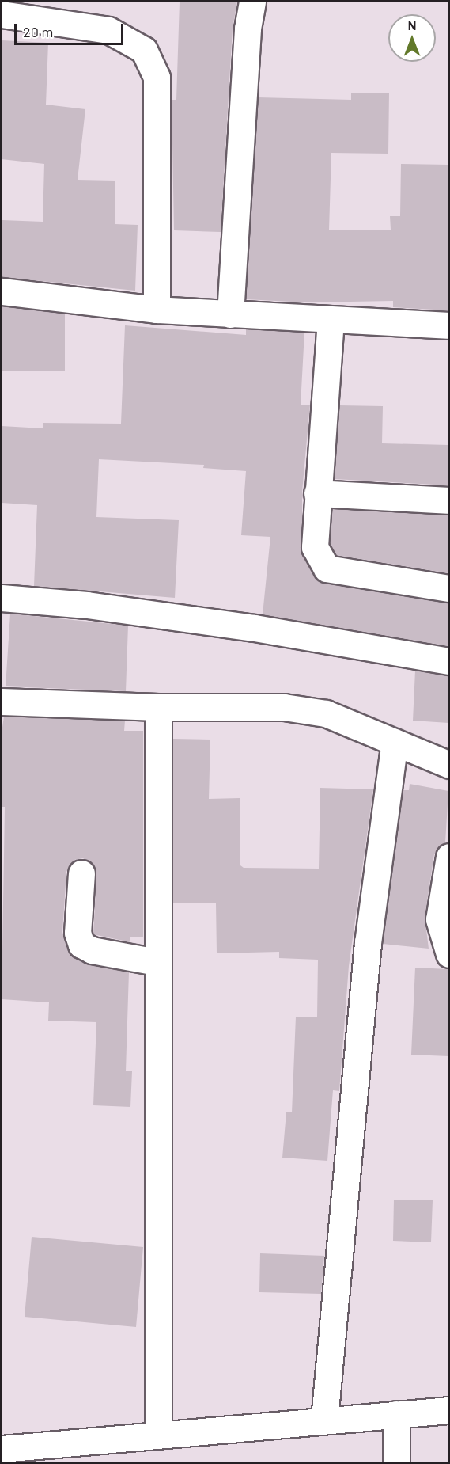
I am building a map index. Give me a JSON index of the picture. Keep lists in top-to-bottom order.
{
  "scale_bar": "20 m",
  "north": "top"
}
